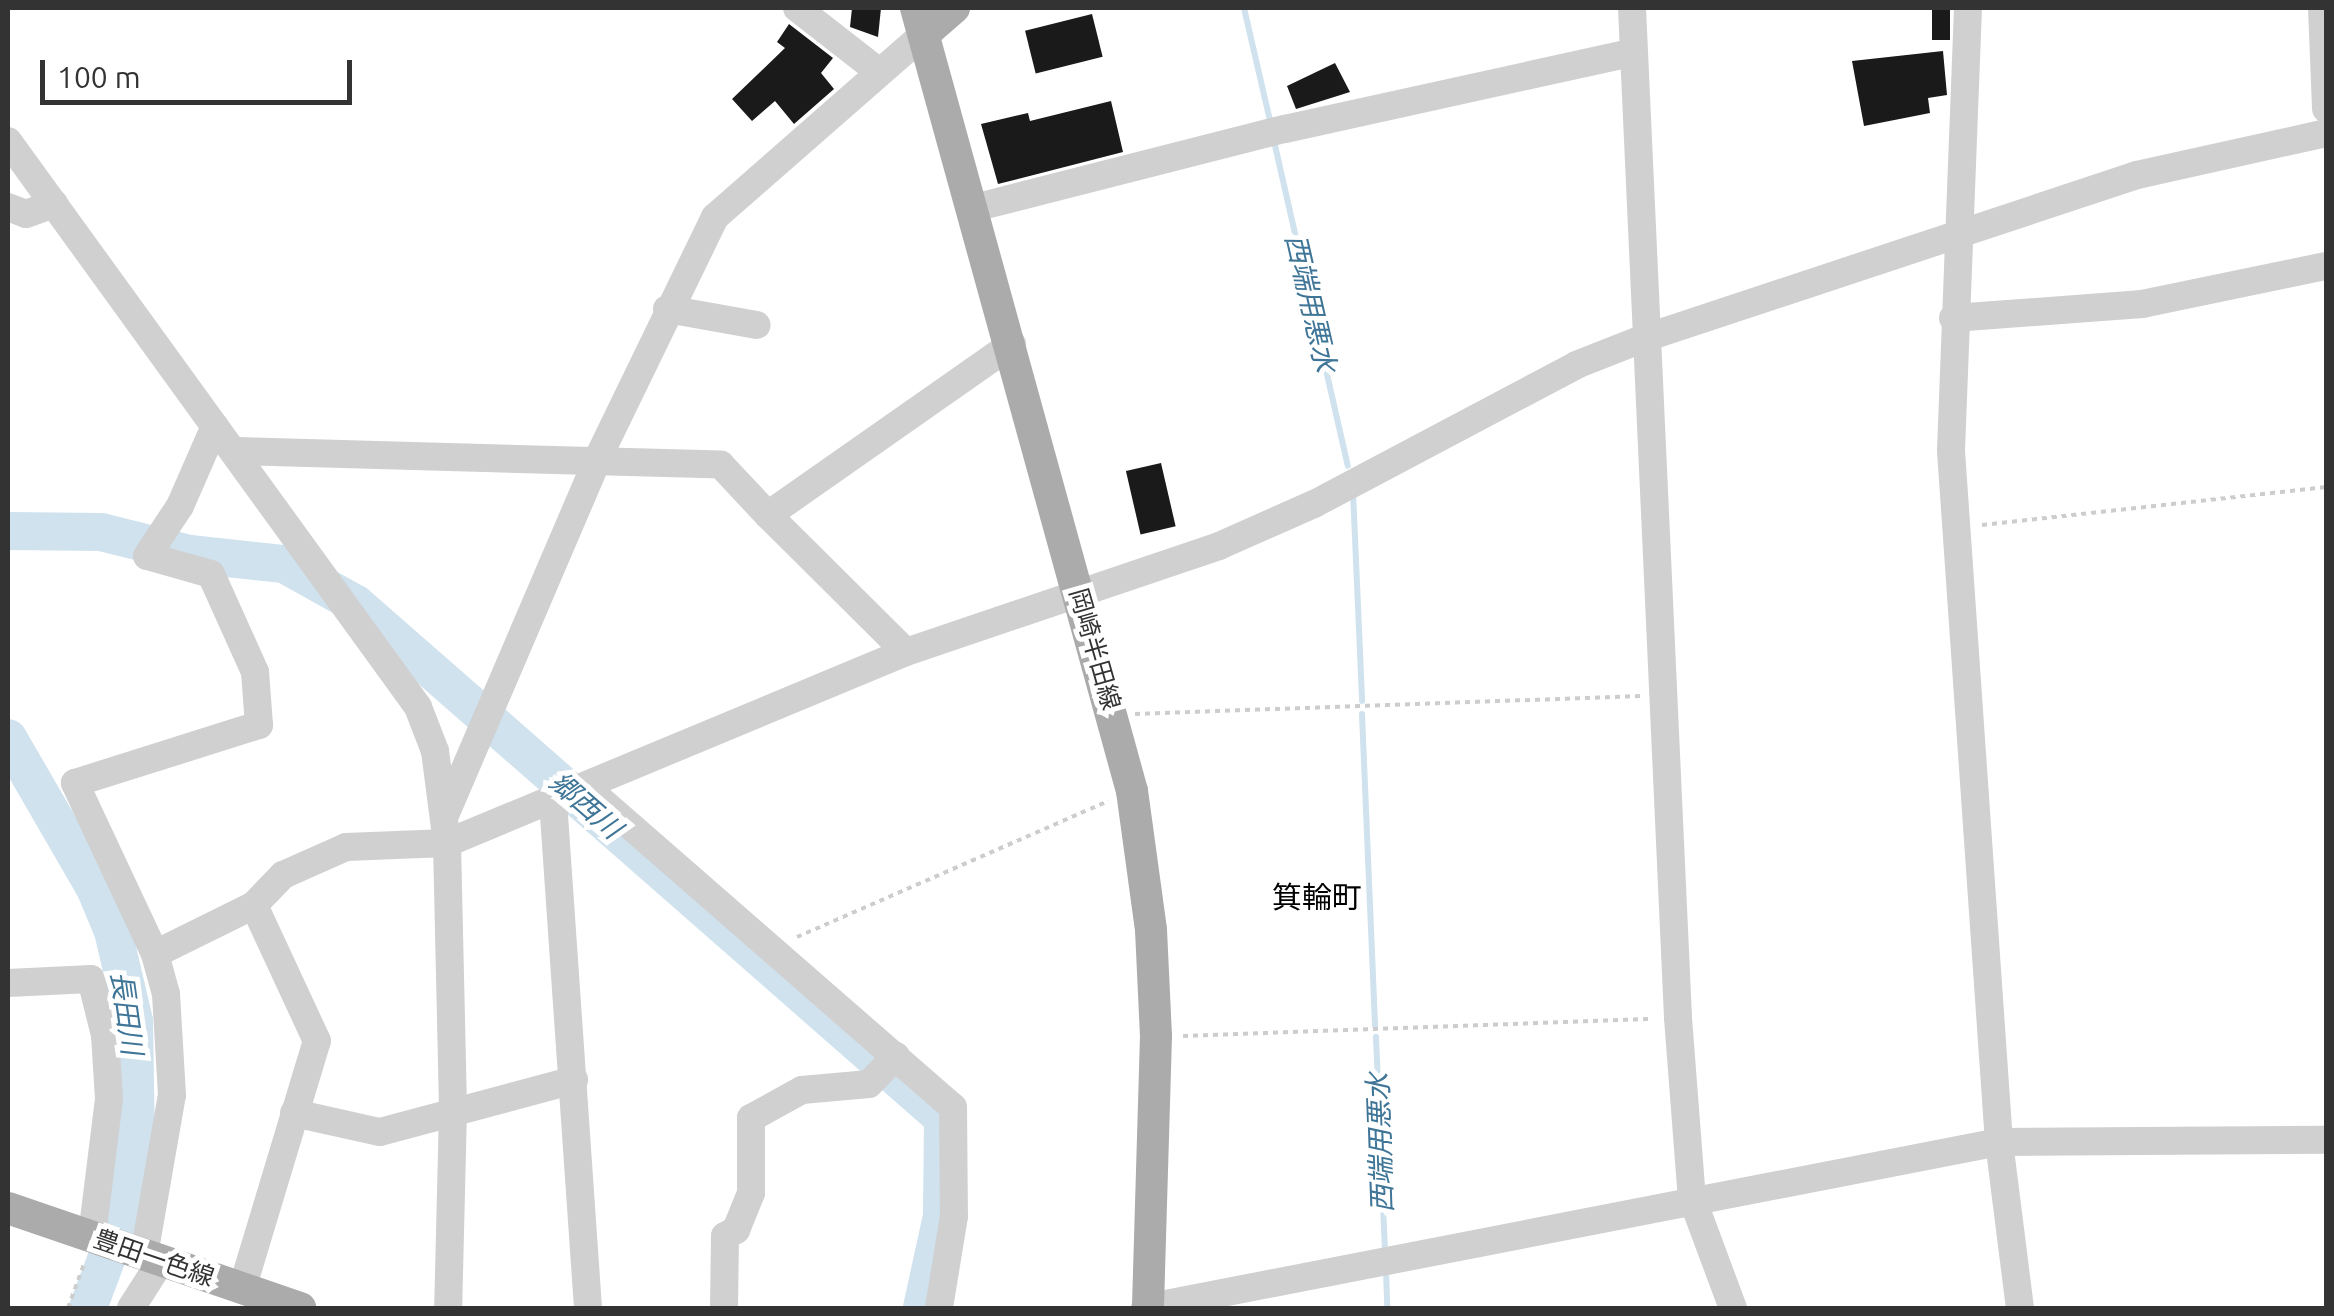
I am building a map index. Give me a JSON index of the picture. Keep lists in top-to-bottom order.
{
  "streets": {
    "main road": ["岡崎半田線", "豊田一色線"]
  },
  "districts": ["箕輪町"],
  "water": ["西端用悪水", "郷西川", "長田川"],
  "scale_bar": "100 m"
}
